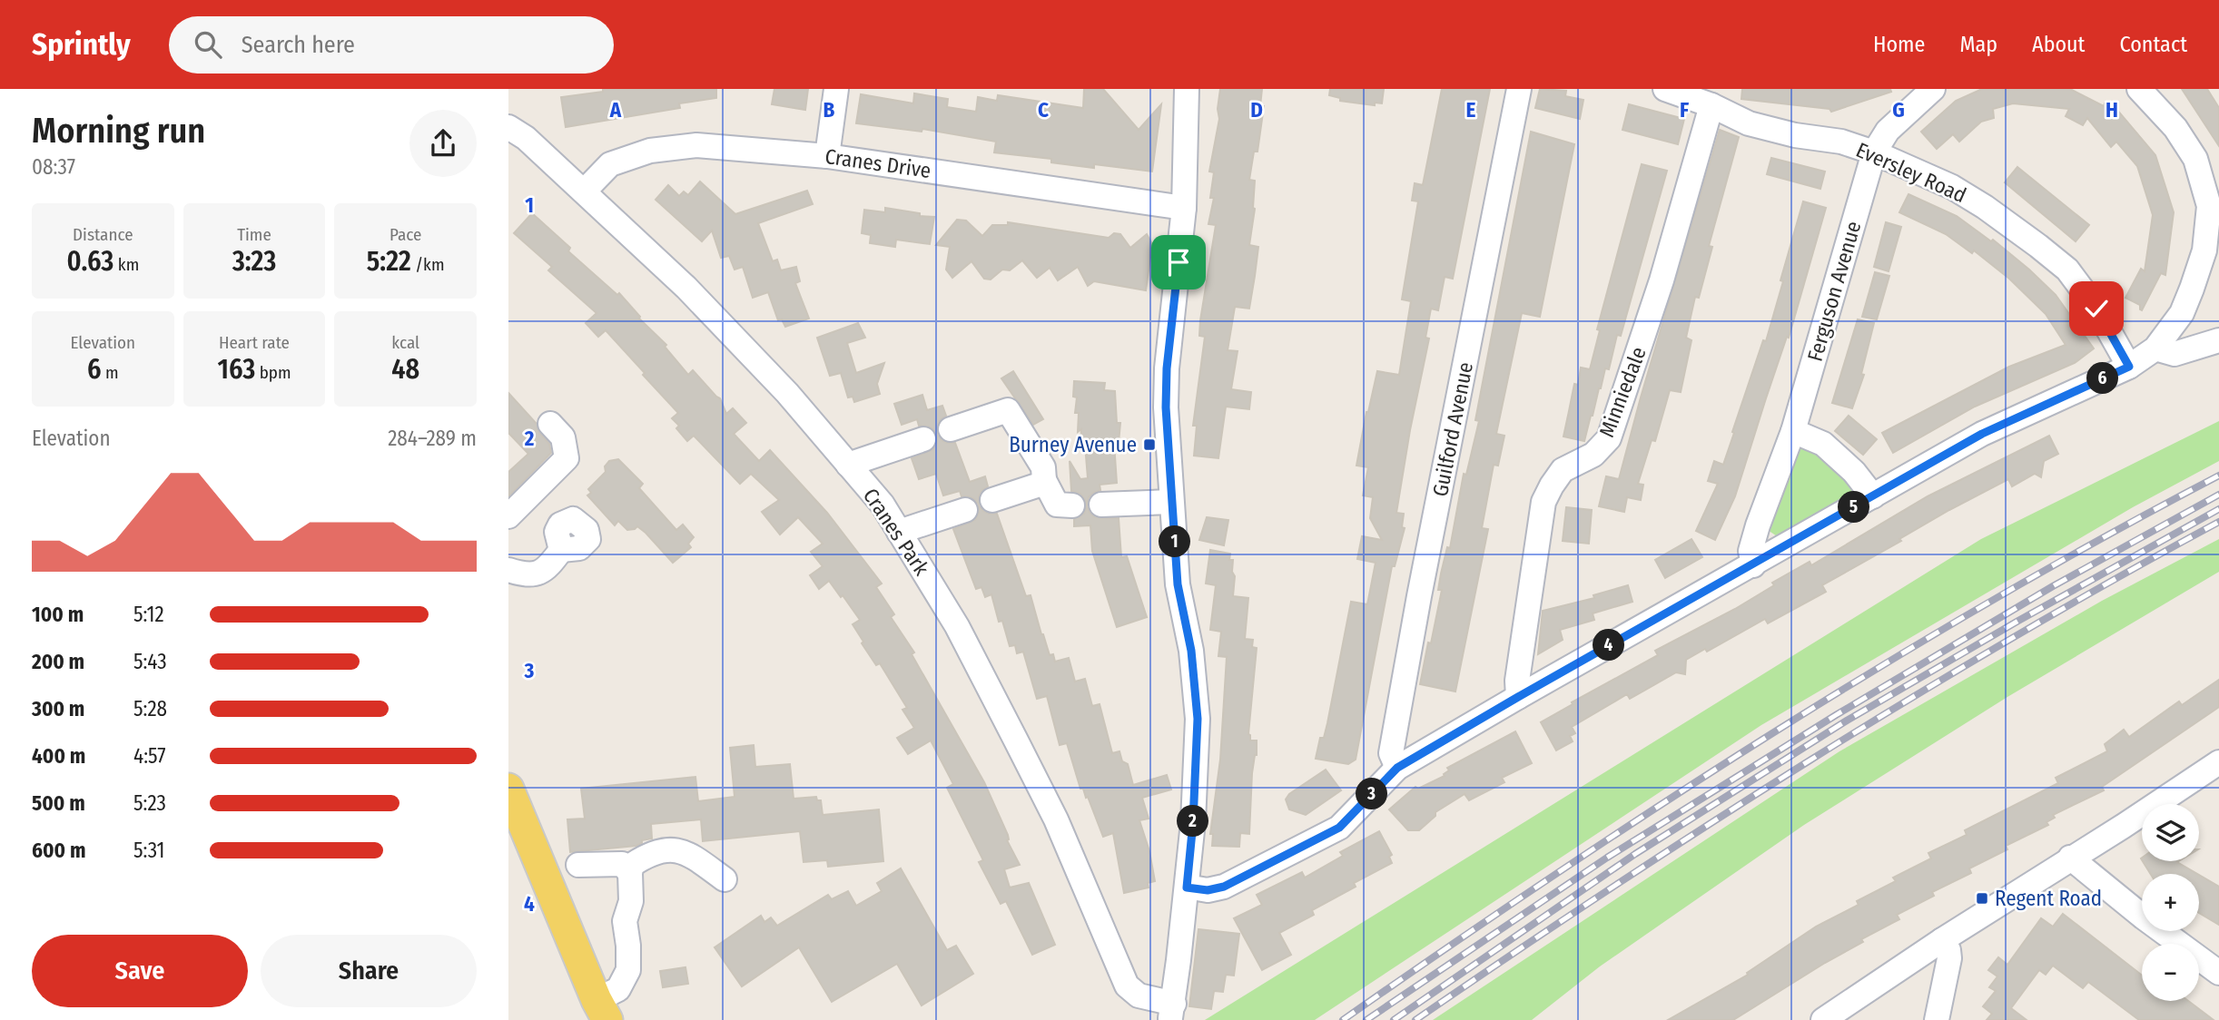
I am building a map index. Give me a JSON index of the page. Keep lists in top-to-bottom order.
{
  "streets": {
    "street": [
      "Cranes Drive",
      "Eversley Road",
      "Ferguson Avenue",
      "Minniedale",
      "Guilford Avenue",
      "Cranes Park"
    ]
  },
  "crossings": [
    ["Cranes Drive", "Cranes Park"],
    ["Eversley Road", "Ferguson Avenue"],
    ["Eversley Road", "Minniedale"]
  ],
  "places": {
    "transit": ["Burney Avenue", "Regent Road"]
  },
  "page": {
    "header": "Sprintly",
    "search": "Search here",
    "nav": [
      "Home",
      "Map",
      "About",
      "Contact"
    ],
    "heading": ["Morning run", "08:37"],
    "stats": [
      ["Distance", "0.63 km"],
      ["Time", "3:23"],
      ["Pace", "5:22 /km"],
      ["Elevation", "6 m"],
      ["Heart rate", "163 bpm"],
      ["kcal", "48"]
    ],
    "pins": [
      "6",
      "5",
      "1",
      "4",
      "3",
      "2"
    ],
    "chart": ["Elevation", "284–289 m"],
    "list": [
      {
        "name": "100 m",
        "note": "5:12"
      },
      {
        "name": "200 m",
        "note": "5:43"
      },
      {
        "name": "300 m",
        "note": "5:28"
      },
      {
        "name": "400 m",
        "note": "4:57"
      },
      {
        "name": "500 m",
        "note": "5:23"
      },
      {
        "name": "600 m",
        "note": "5:31"
      }
    ],
    "map_buttons": ["+", "−"],
    "buttons": ["Save", "Share"]
  },
  "grid": {
    "columns": [
      "A",
      "B",
      "C",
      "D",
      "E",
      "F",
      "G",
      "H"
    ],
    "rows": [
      "1",
      "2",
      "3",
      "4"
    ]
  }
}
